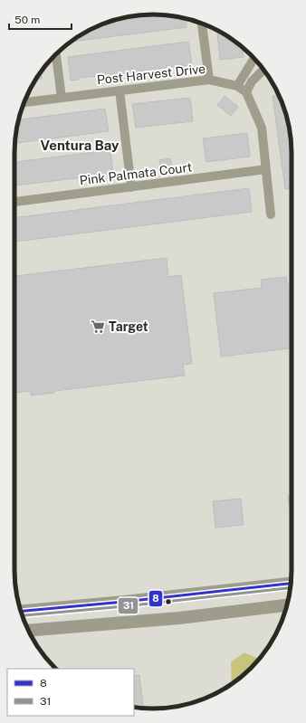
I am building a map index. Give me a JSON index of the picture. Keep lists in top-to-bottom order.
{
  "streets": {
    "street": ["Post Harvest Drive", "Pink Palmata Court"]
  },
  "crossings": [
    ["Post Harvest Drive", "Pink Palmata Court"]
  ],
  "districts": ["Ventura Bay"],
  "places": {
    "supermarket": ["Target"]
  },
  "lines": ["transit line 8", "transit line 31"],
  "legend": ["8", "31"],
  "scale_bar": "50 m"
}
